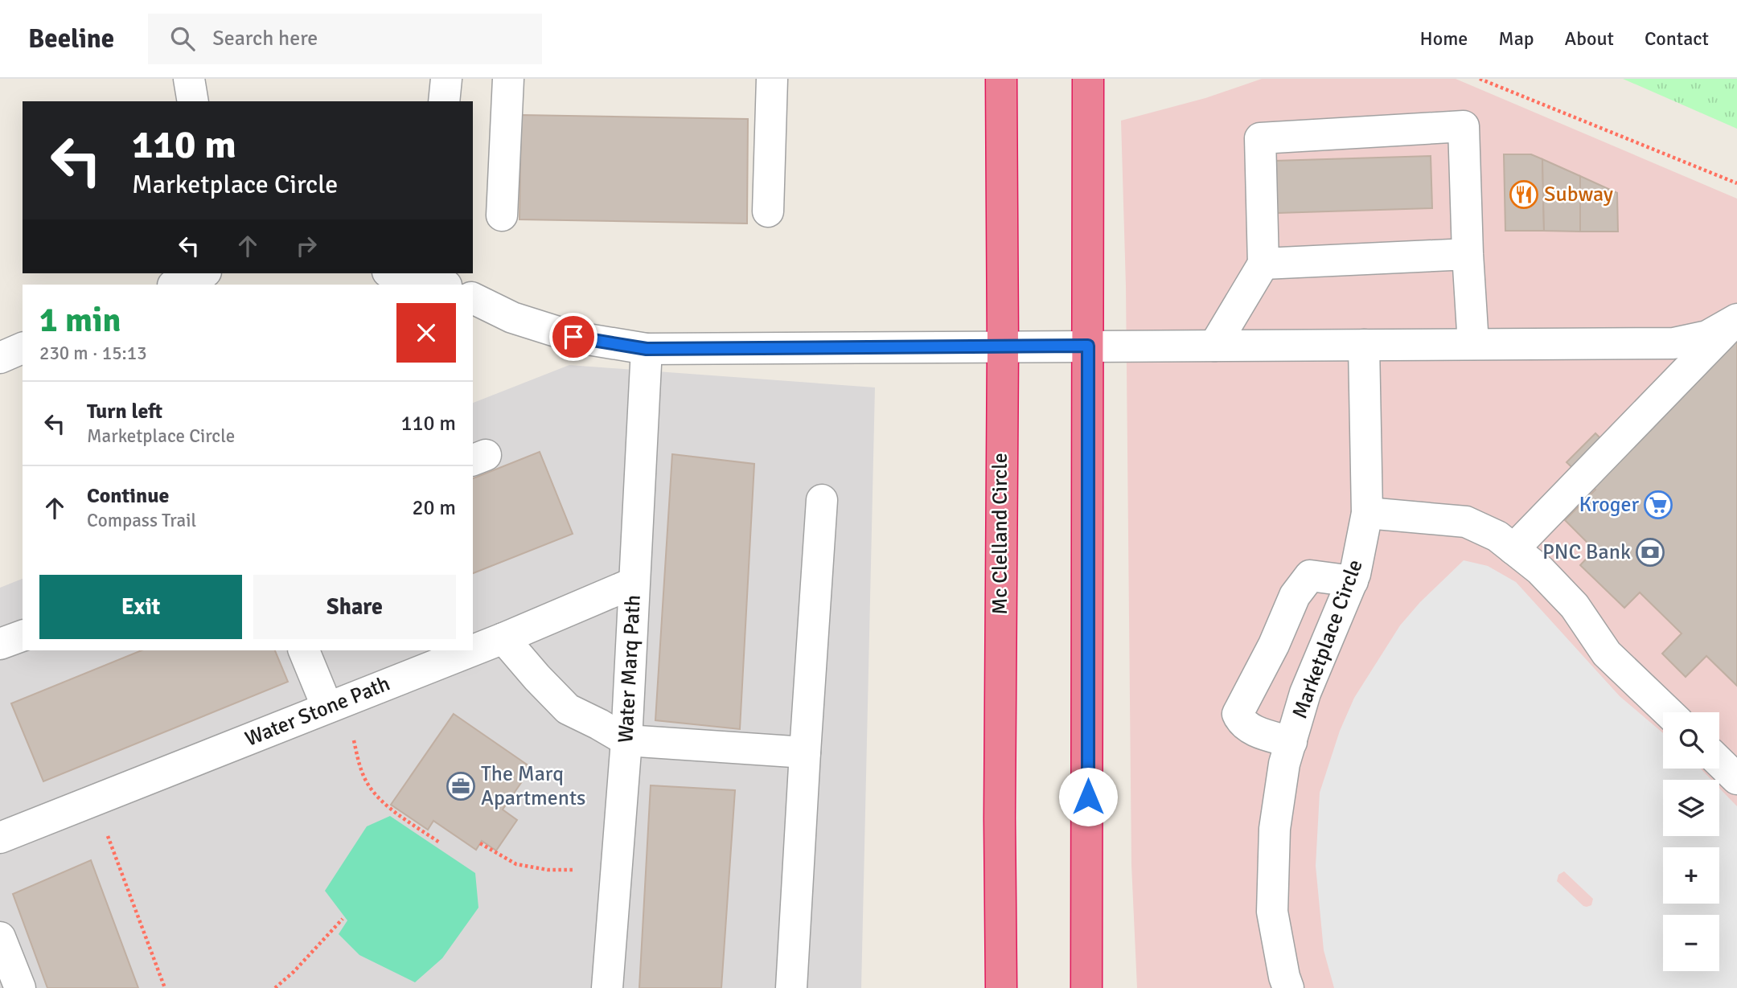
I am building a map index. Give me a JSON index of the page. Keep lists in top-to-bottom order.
{
  "streets": {
    "highway": ["Mc Clelland Circle"],
    "street": ["Marketplace Circle", "Water Marq Path", "Water Stone Path"]
  },
  "crossings": [
    ["Water Marq Path", "Water Stone Path"]
  ],
  "places": {
    "restaurant": ["Subway"],
    "supermarket": ["Kroger"],
    "bank": ["PNC Bank"],
    "office": ["The Marq Apartments"]
  },
  "page": {
    "header": "Beeline",
    "search": "Search here",
    "nav": [
      "Home",
      "Map",
      "About",
      "Contact"
    ],
    "turn": ["110 m", "Marketplace Circle"],
    "heading": ["1 min", "230 m · 15:13"],
    "list": [
      {
        "name": "Turn left",
        "note": "Marketplace Circle",
        "value": "110 m"
      },
      {
        "name": "Continue",
        "note": "Compass Trail",
        "value": "20 m"
      }
    ],
    "buttons": ["Exit", "Share"],
    "map_buttons": ["+", "−"]
  }
}
